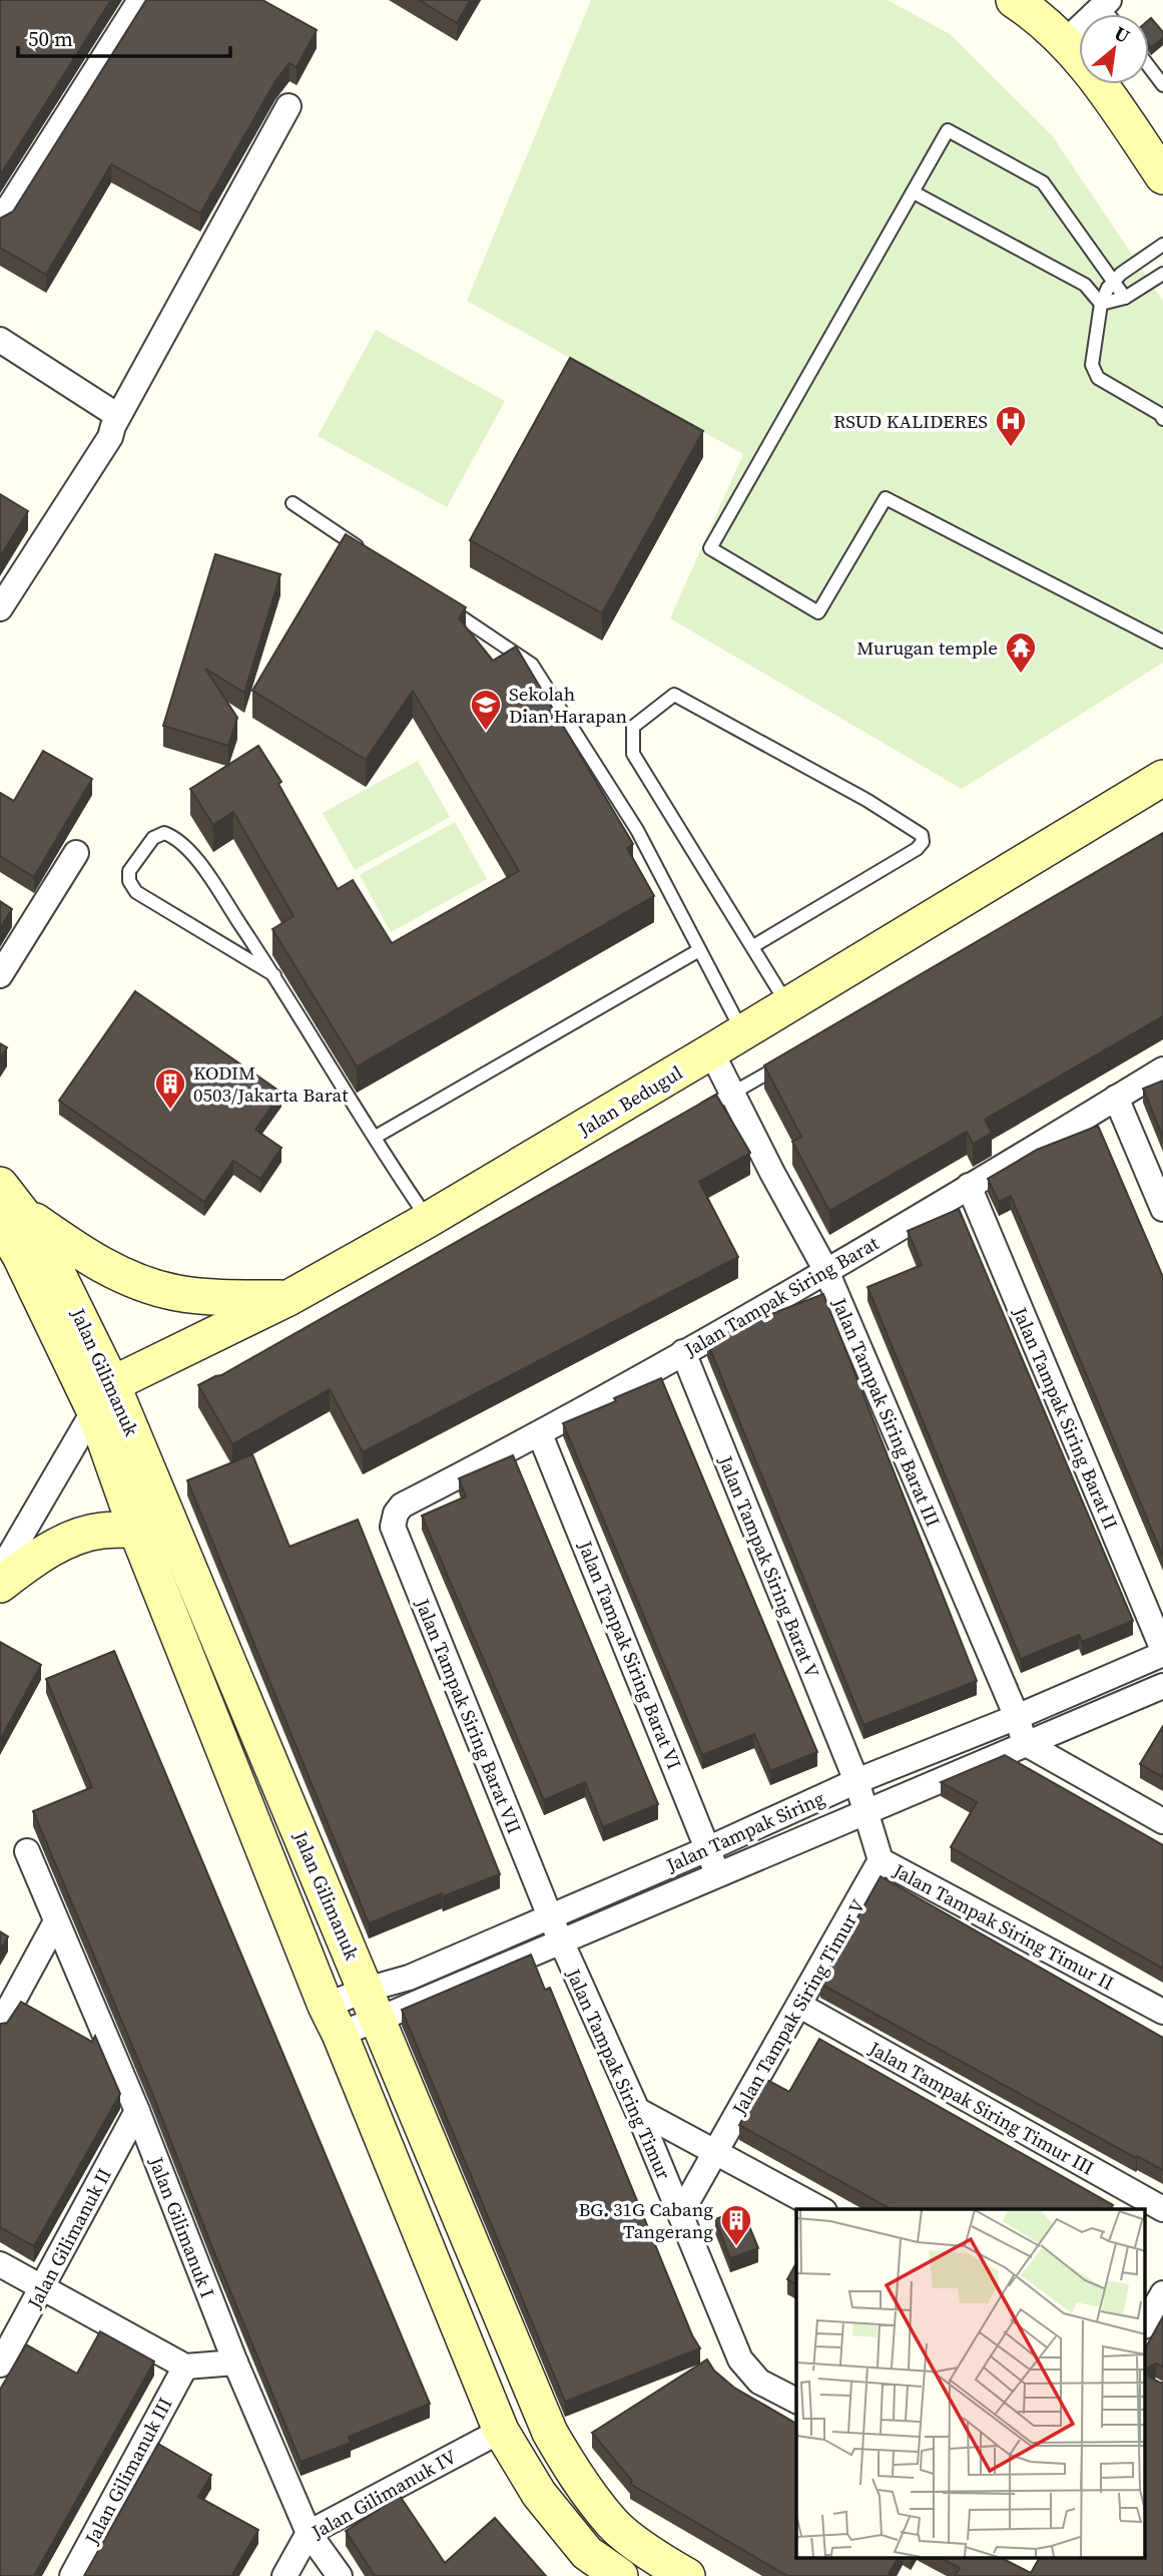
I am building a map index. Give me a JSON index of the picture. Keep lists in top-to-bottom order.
{
  "streets": {
    "street": [
      "Jalan Bedugul",
      "Jalan Tampak Siring Barat",
      "Jalan Gilimanuk",
      "Jalan Tampak Siring Barat III",
      "Jalan Tampak Siring Barat II",
      "Jalan Tampak Siring Barat V",
      "Jalan Tampak Siring Barat VI",
      "Jalan Tampak Siring Barat VII",
      "Jalan Tampak Siring",
      "Jalan Tampak Siring Timur II",
      "Jalan Tampak Siring Timur V",
      "Jalan Tampak Siring Timur",
      "Jalan Tampak Siring Timur III",
      "Jalan Gilimanuk I",
      "Jalan Gilimanuk II",
      "Jalan Gilimanuk III",
      "Jalan Gilimanuk IV"
    ]
  },
  "crossings": [
    ["Jalan Bedugul", "Jalan Gilimanuk"],
    ["Jalan Bedugul", "Jalan Tampak Siring Barat III"],
    ["Jalan Tampak Siring Barat", "Jalan Tampak Siring Barat III"],
    ["Jalan Tampak Siring Barat", "Jalan Tampak Siring Barat II"],
    ["Jalan Tampak Siring Barat", "Jalan Tampak Siring Barat V"],
    ["Jalan Tampak Siring Barat", "Jalan Tampak Siring Barat VI"],
    ["Jalan Tampak Siring Barat", "Jalan Tampak Siring Barat VII"],
    ["Jalan Gilimanuk", "Jalan Tampak Siring"],
    ["Jalan Gilimanuk", "Jalan Gilimanuk IV"],
    ["Jalan Tampak Siring Barat III", "Jalan Tampak Siring"],
    ["Jalan Tampak Siring Barat II", "Jalan Tampak Siring"],
    ["Jalan Tampak Siring Barat V", "Jalan Tampak Siring"],
    ["Jalan Tampak Siring Barat V", "Jalan Tampak Siring Timur II"],
    ["Jalan Tampak Siring Barat VI", "Jalan Tampak Siring"],
    ["Jalan Tampak Siring Barat VII", "Jalan Tampak Siring"],
    ["Jalan Tampak Siring Barat VII", "Jalan Tampak Siring Timur"],
    ["Jalan Tampak Siring", "Jalan Tampak Siring Timur II"],
    ["Jalan Tampak Siring", "Jalan Tampak Siring Timur"],
    ["Jalan Tampak Siring Timur II", "Jalan Tampak Siring Timur V"],
    ["Jalan Tampak Siring Timur V", "Jalan Tampak Siring Timur"],
    ["Jalan Tampak Siring Timur V", "Jalan Tampak Siring Timur III"],
    ["Jalan Gilimanuk I", "Jalan Gilimanuk II"],
    ["Jalan Gilimanuk I", "Jalan Gilimanuk IV"]
  ],
  "places": {
    "hospital": ["RSUD KALIDERES"],
    "temple": ["Murugan temple"],
    "school or university": ["Sekolah Dian Harapan"],
    "building": ["KODIM 0503/Jakarta Barat", "BG. 31G Cabang Tangerang"]
  },
  "scale_bar": "50 m",
  "north": "top right"
}
